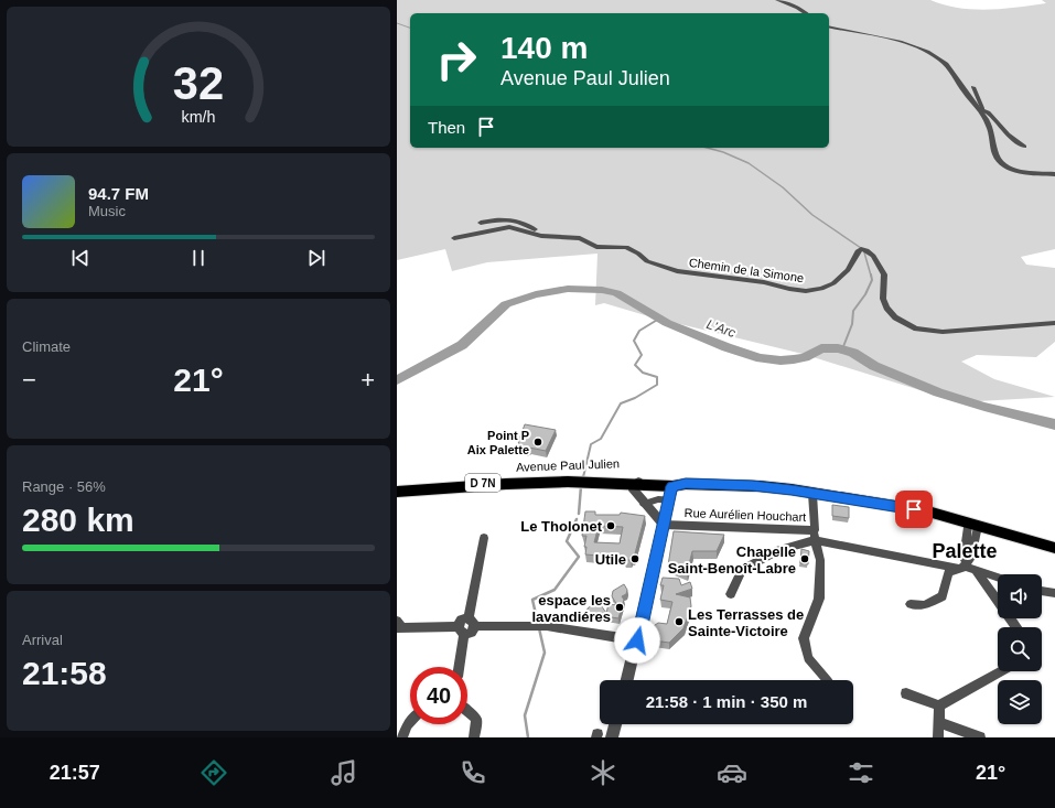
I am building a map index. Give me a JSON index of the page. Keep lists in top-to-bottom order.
{
  "streets": {
    "main road": ["Avenue Paul Julien", "D 7N"],
    "street": ["Chemin de la Simone", "Rue Aurélien Houchart"]
  },
  "crossings": [
    ["Avenue Paul Julien", "Rue Aurélien Houchart"]
  ],
  "districts": ["Palette"],
  "water": ["L'Arc"],
  "places": [
    "Point P Aix Palette",
    "Le Tholonet",
    "Utile",
    "Chapelle Saint-Benoît-Labre",
    "espace les lavandiéres",
    "Les Terrasses de Sainte-Victoire"
  ],
  "page": {
    "turn": ["140 m", "Avenue Paul Julien"],
    "then": "Then",
    "song": ["94.7 FM", "Music"],
    "tile": [
      "Climate",
      ["Range · 56%", "280 km"],
      ["Arrival", "21:58"]
    ],
    "heat": ["−", "21°", "+"],
    "limit": "40",
    "trip": "21:58 · 1 min · 350 m",
    "tabs": ["21:57", "21°"],
    "gauge": ["32", "km/h"]
  }
}
